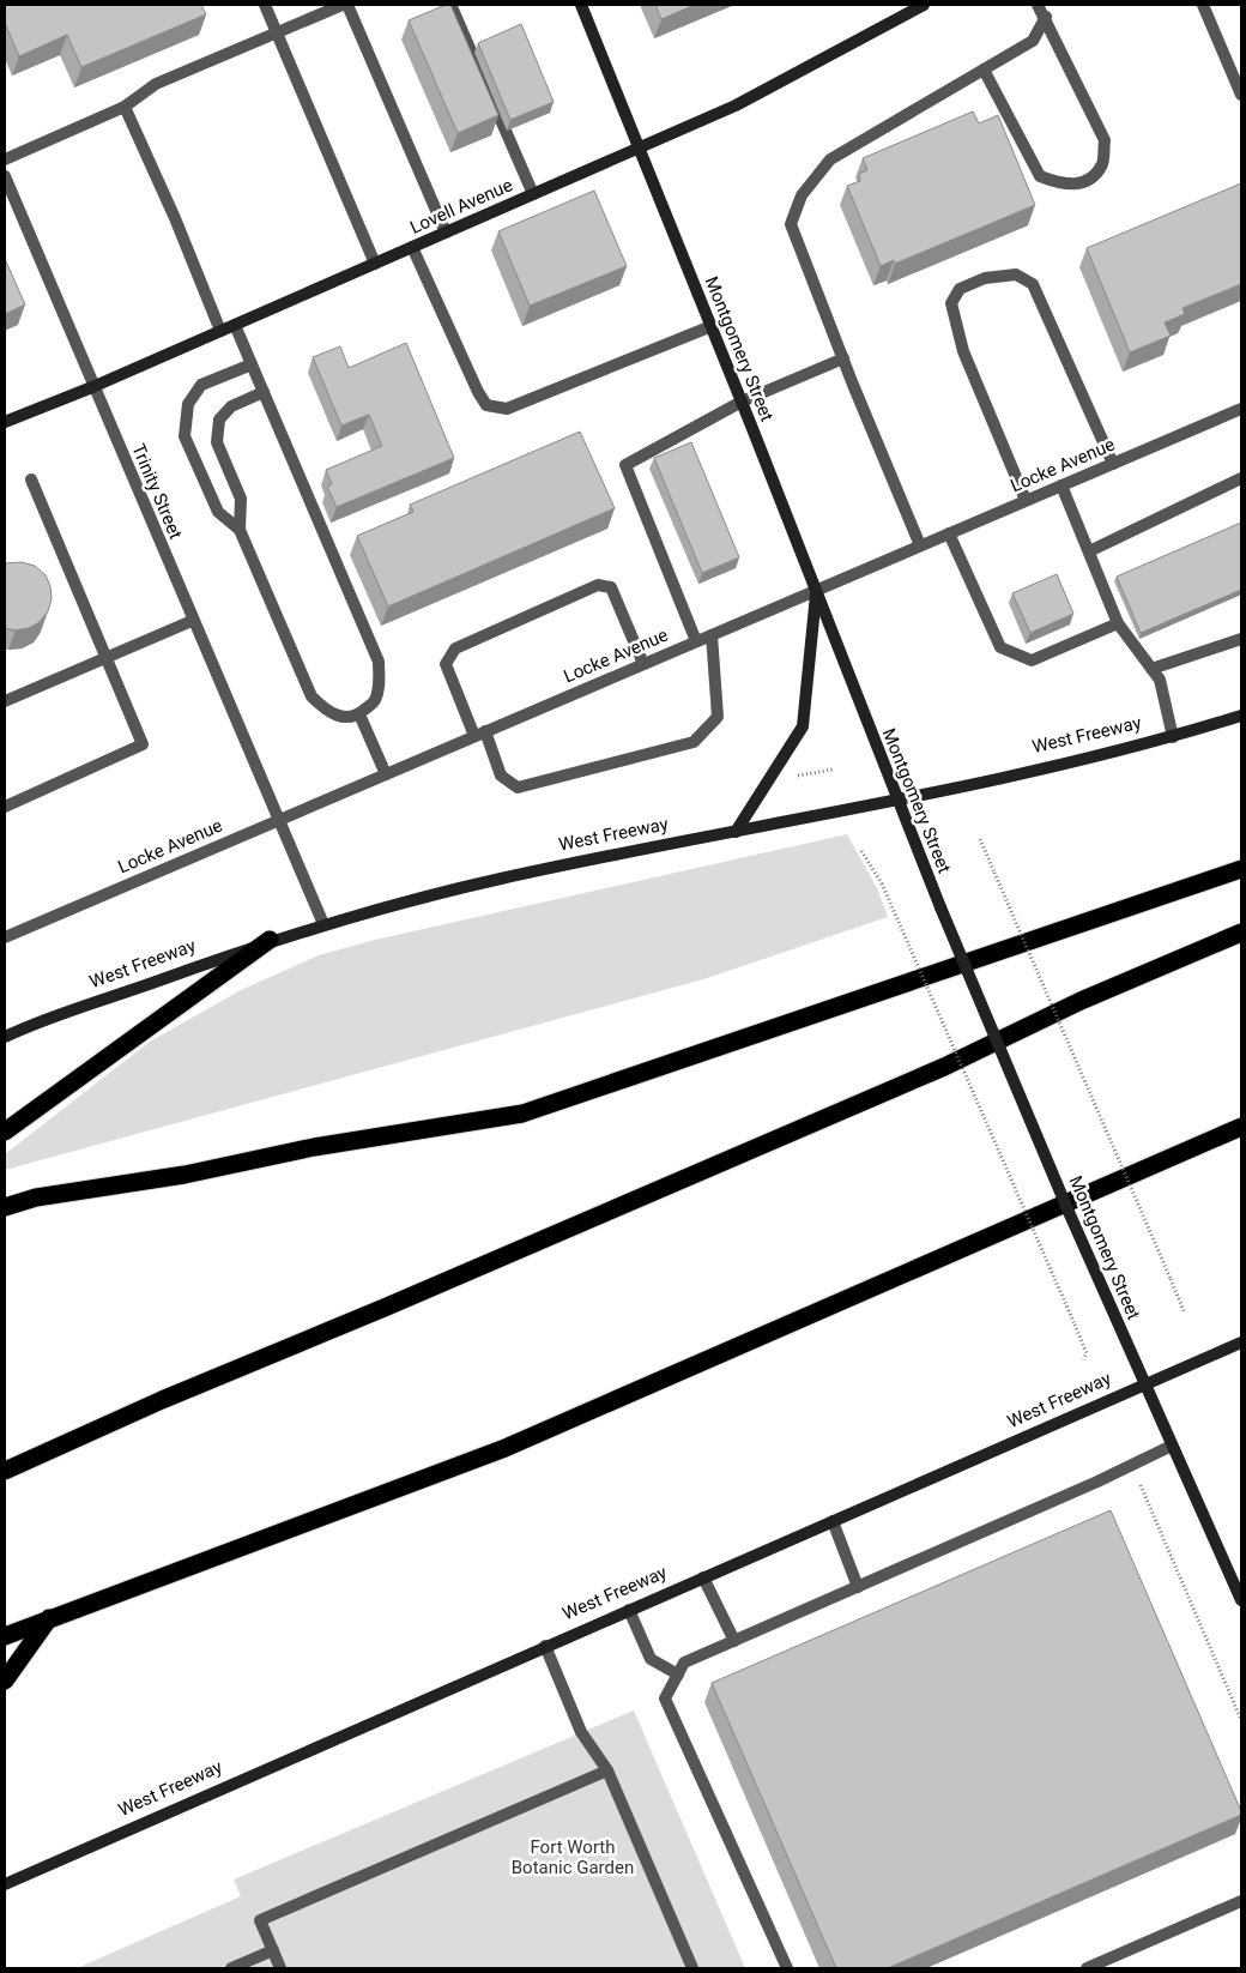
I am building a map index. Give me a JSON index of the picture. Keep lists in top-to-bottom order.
{
  "streets": {
    "main road": ["Lovell Avenue", "Montgomery Street", "West Freeway"],
    "street": ["Locke Avenue", "Trinity Street"]
  },
  "crossings": [
    ["Lovell Avenue", "Montgomery Street"],
    ["Lovell Avenue", "Trinity Street"],
    ["Montgomery Street", "Locke Avenue"],
    ["Montgomery Street", "West Freeway"],
    ["Locke Avenue", "Trinity Street"],
    ["Trinity Street", "West Freeway"]
  ],
  "parks": ["Fort Worth Botanic Garden"]
}
